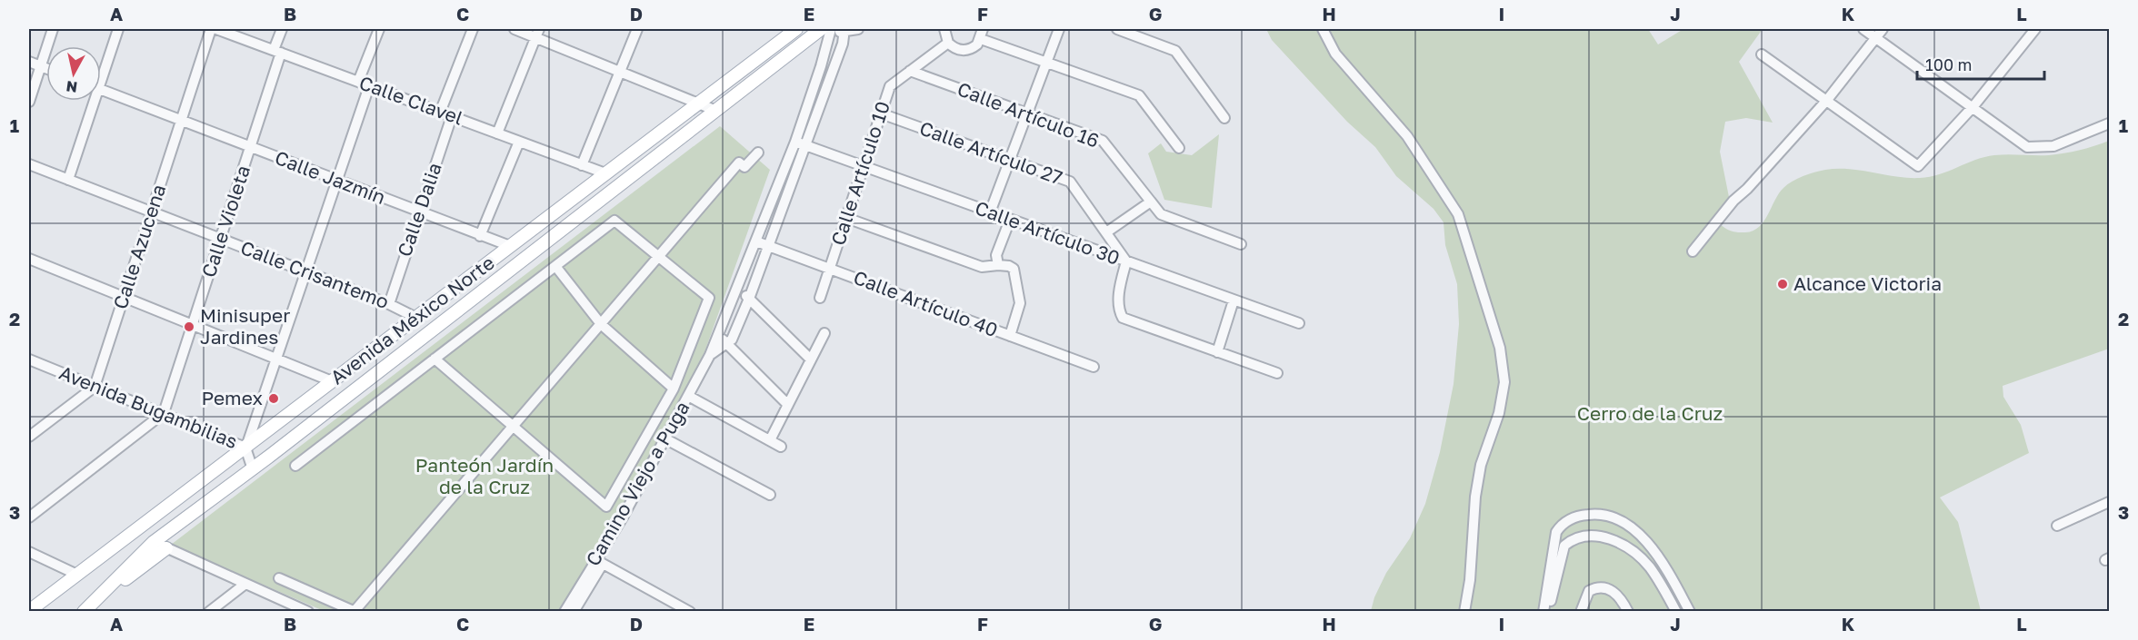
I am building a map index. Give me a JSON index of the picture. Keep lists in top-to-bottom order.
{
  "streets": {
    "main road": ["Avenida México Norte"],
    "street": [
      "Calle Clavel",
      "Calle Artículo 16",
      "Calle Artículo 27",
      "Calle Artículo 10",
      "Calle Jazmín",
      "Calle Dalia",
      "Calle Violeta",
      "Calle Artículo 30",
      "Calle Azucena",
      "Calle Crisantemo",
      "Calle Artículo 40",
      "Avenida Bugambilias",
      "Camino Viejo a Puga"
    ]
  },
  "crossings": [
    ["Calle Clavel", "Calle Dalia"],
    ["Calle Clavel", "Calle Violeta"],
    ["Calle Clavel", "Avenida México Norte"],
    ["Calle Artículo 16", "Calle Artículo 10"],
    ["Calle Artículo 27", "Calle Artículo 10"],
    ["Calle Artículo 27", "Calle Artículo 30"],
    ["Calle Artículo 10", "Calle Artículo 30"],
    ["Calle Artículo 10", "Calle Artículo 40"],
    ["Calle Jazmín", "Calle Dalia"],
    ["Calle Jazmín", "Calle Violeta"],
    ["Calle Jazmín", "Calle Azucena"],
    ["Calle Jazmín", "Avenida México Norte"],
    ["Calle Dalia", "Calle Crisantemo"],
    ["Calle Violeta", "Calle Crisantemo"],
    ["Calle Violeta", "Avenida Bugambilias"],
    ["Calle Artículo 30", "Camino Viejo a Puga"],
    ["Calle Azucena", "Calle Crisantemo"],
    ["Calle Azucena", "Avenida Bugambilias"],
    ["Calle Crisantemo", "Avenida México Norte"],
    ["Calle Artículo 40", "Camino Viejo a Puga"],
    ["Avenida México Norte", "Avenida Bugambilias"],
    ["Avenida México Norte", "Camino Viejo a Puga"]
  ],
  "parks": ["Cerro de la Cruz", "Panteón Jardín de la Cruz"],
  "places": ["Alcance Victoria", "Minisuper Jardines", "Pemex"],
  "scale_bar": "100 m",
  "north": "bottom",
  "grid": {
    "columns": [
      "A",
      "B",
      "C",
      "D",
      "E",
      "F",
      "G",
      "H",
      "I",
      "J",
      "K",
      "L"
    ],
    "rows": ["1", "2", "3"]
  }
}
